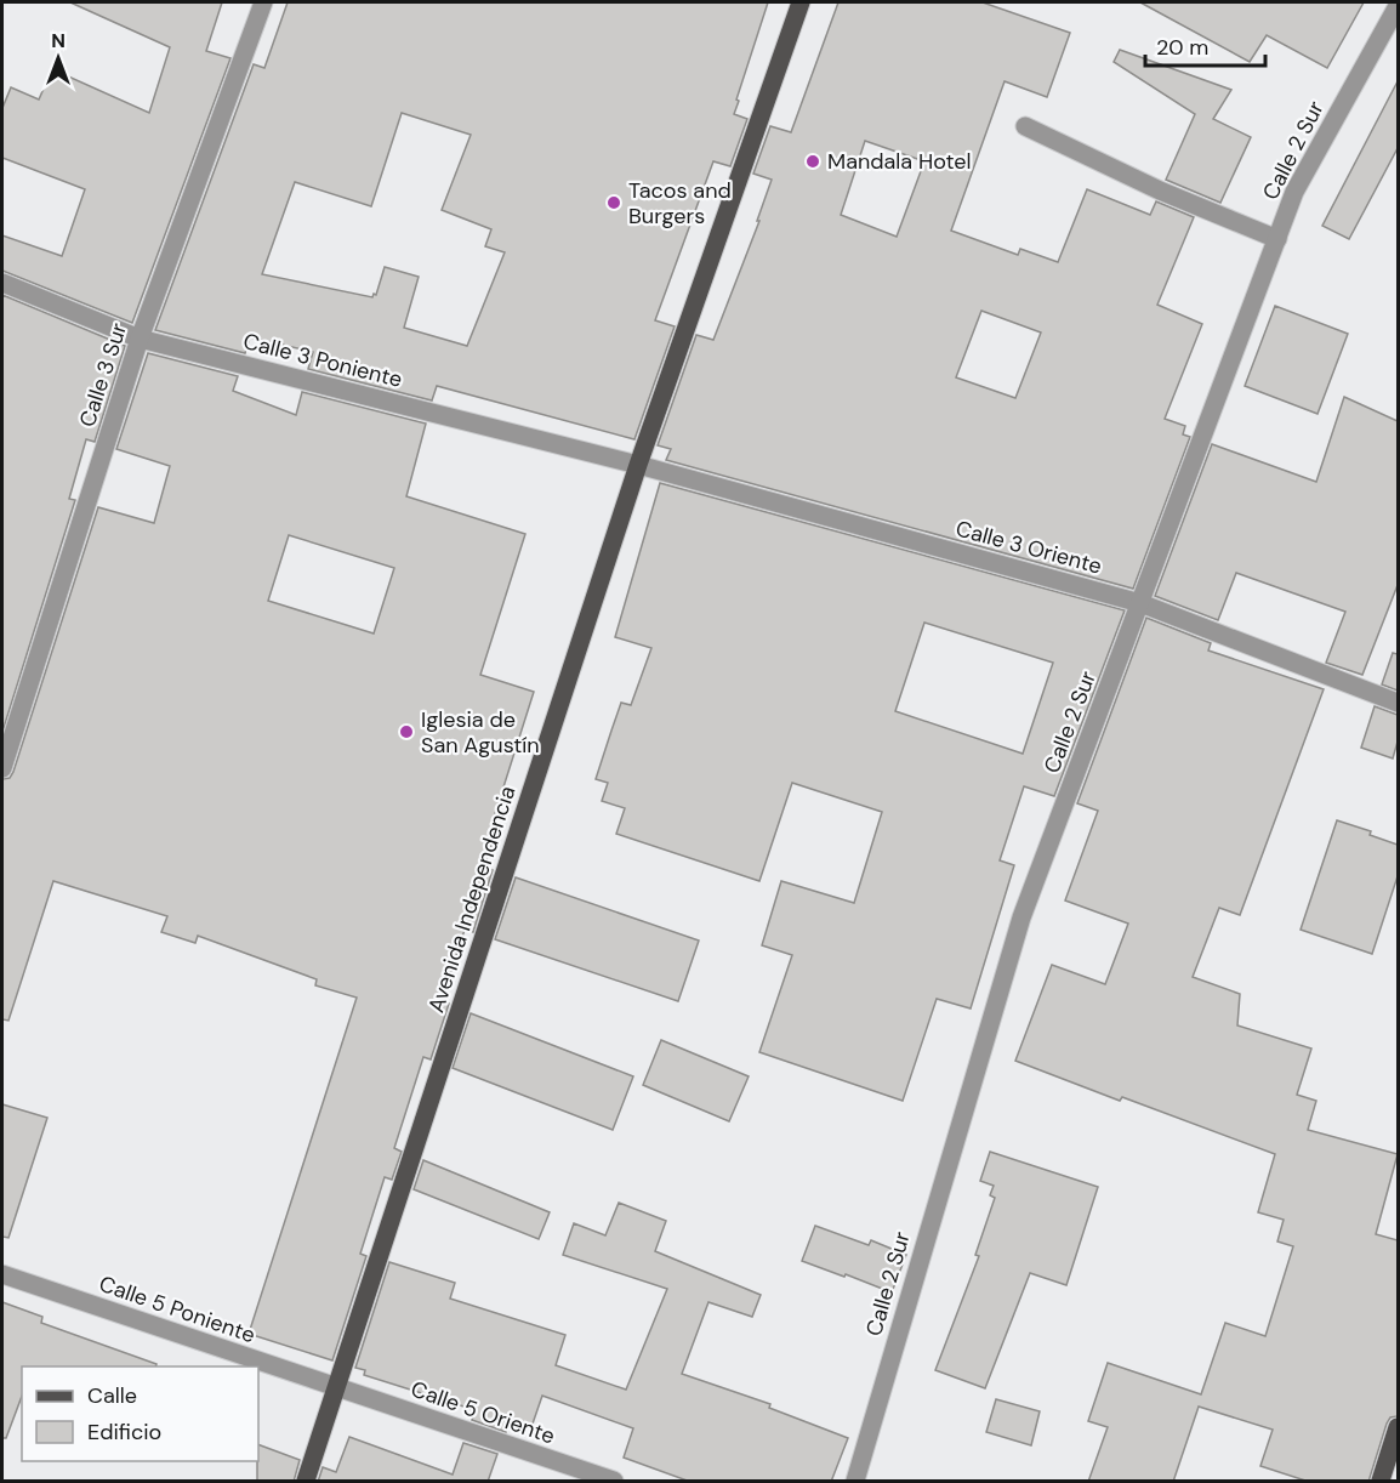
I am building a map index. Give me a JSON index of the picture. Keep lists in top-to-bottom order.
{
  "streets": {
    "main road": ["Avenida Independencia"],
    "street": [
      "Calle 2 Sur",
      "Calle 3 Poniente",
      "Calle 3 Sur",
      "Calle 3 Oriente",
      "Calle 5 Poniente",
      "Calle 5 Oriente"
    ]
  },
  "crossings": [
    ["Calle 2 Sur", "Calle 3 Oriente"],
    ["Calle 3 Poniente", "Calle 3 Sur"],
    ["Calle 3 Poniente", "Calle 3 Oriente"],
    ["Calle 3 Poniente", "Avenida Independencia"],
    ["Calle 3 Oriente", "Avenida Independencia"],
    ["Avenida Independencia", "Calle 5 Poniente"],
    ["Avenida Independencia", "Calle 5 Oriente"],
    ["Calle 5 Poniente", "Calle 5 Oriente"]
  ],
  "places": ["Mandala Hotel", "Tacos and Burgers", "Iglesia de San Agustín"],
  "legend": ["Calle", "Edificio"],
  "scale_bar": "20 m",
  "north": "top"
}
